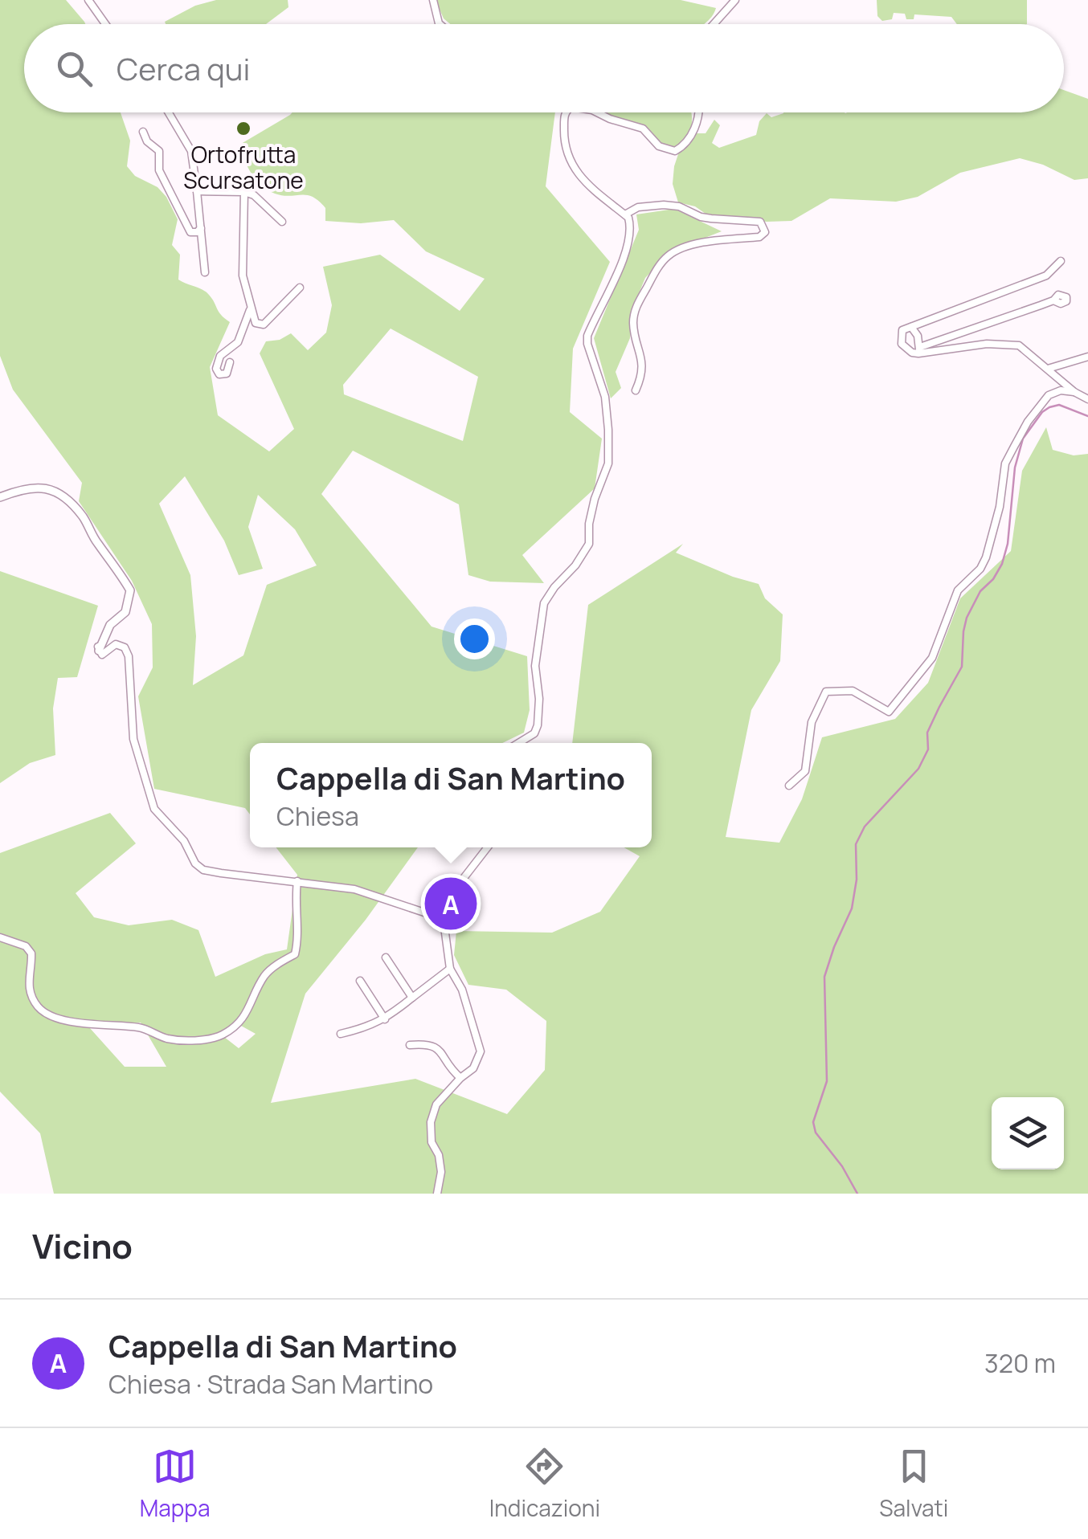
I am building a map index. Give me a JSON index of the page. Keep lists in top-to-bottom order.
{
  "places": ["Ortofrutta Scursatone"],
  "page": {
    "search": "Cerca qui",
    "popup": ["Cappella di San Martino", "Chiesa"],
    "pins": "A",
    "heading": "Vicino",
    "list": [
      {
        "mark": "A",
        "name": "Cappella di San Martino",
        "note": "Chiesa · Strada San Martino",
        "value": "320 m"
      }
    ],
    "nav": ["Mappa", "Indicazioni", "Salvati"]
  }
}
